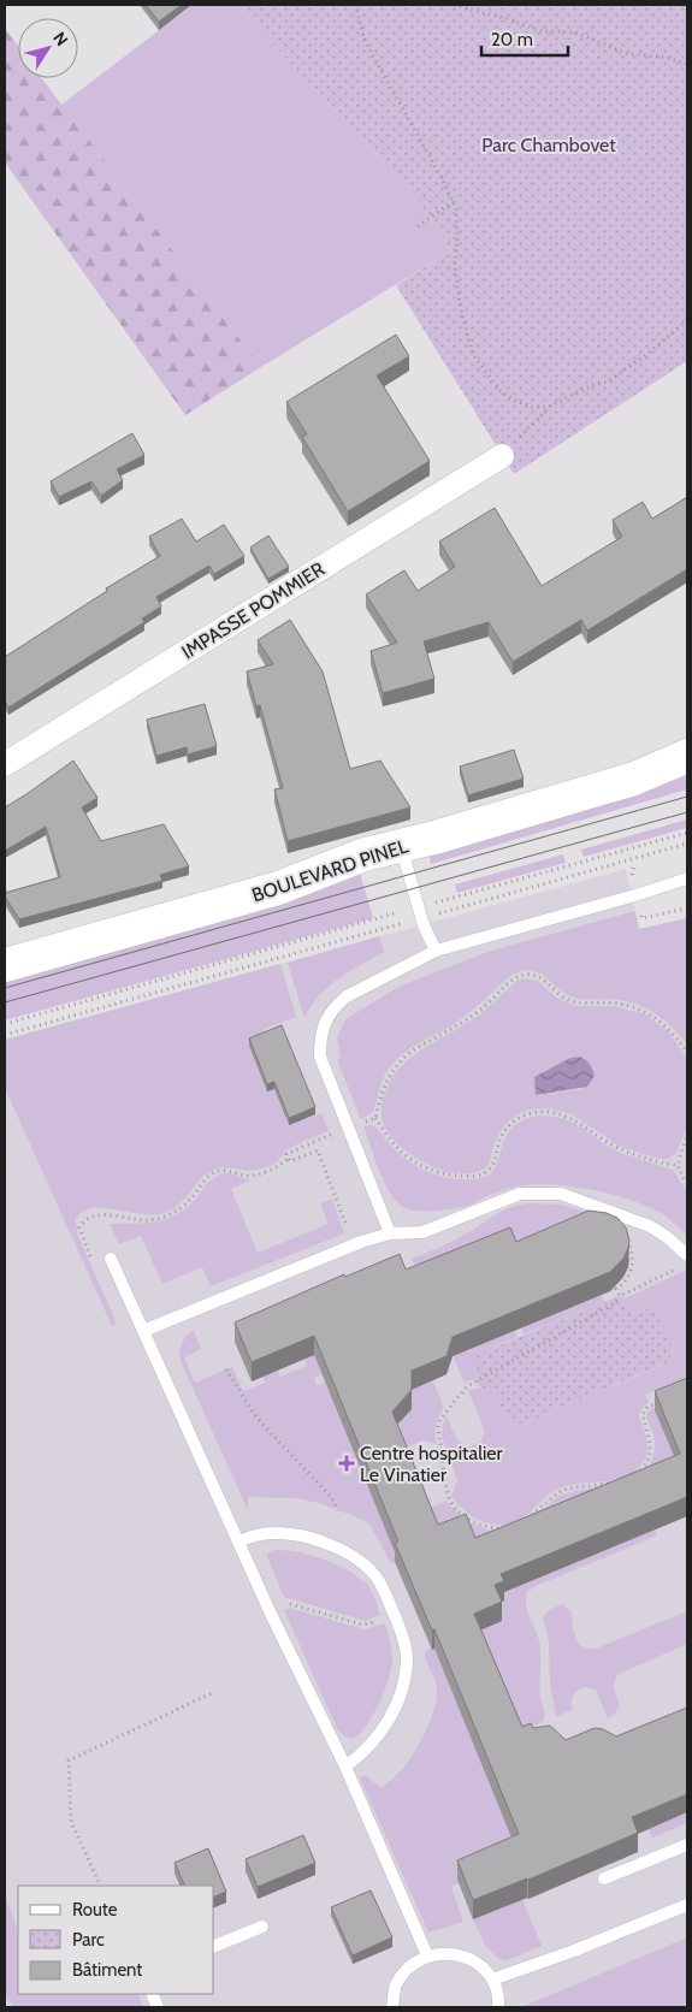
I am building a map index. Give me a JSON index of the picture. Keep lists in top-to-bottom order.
{
  "streets": {
    "main road": ["BOULEVARD PINEL"],
    "street": ["IMPASSE POMMIER"]
  },
  "parks": ["Parc Chambovet"],
  "places": {
    "health": ["Centre hospitalier Le Vinatier"]
  },
  "legend": ["Route", "Parc", "Bâtiment"],
  "scale_bar": "20 m",
  "north": "top right"
}
